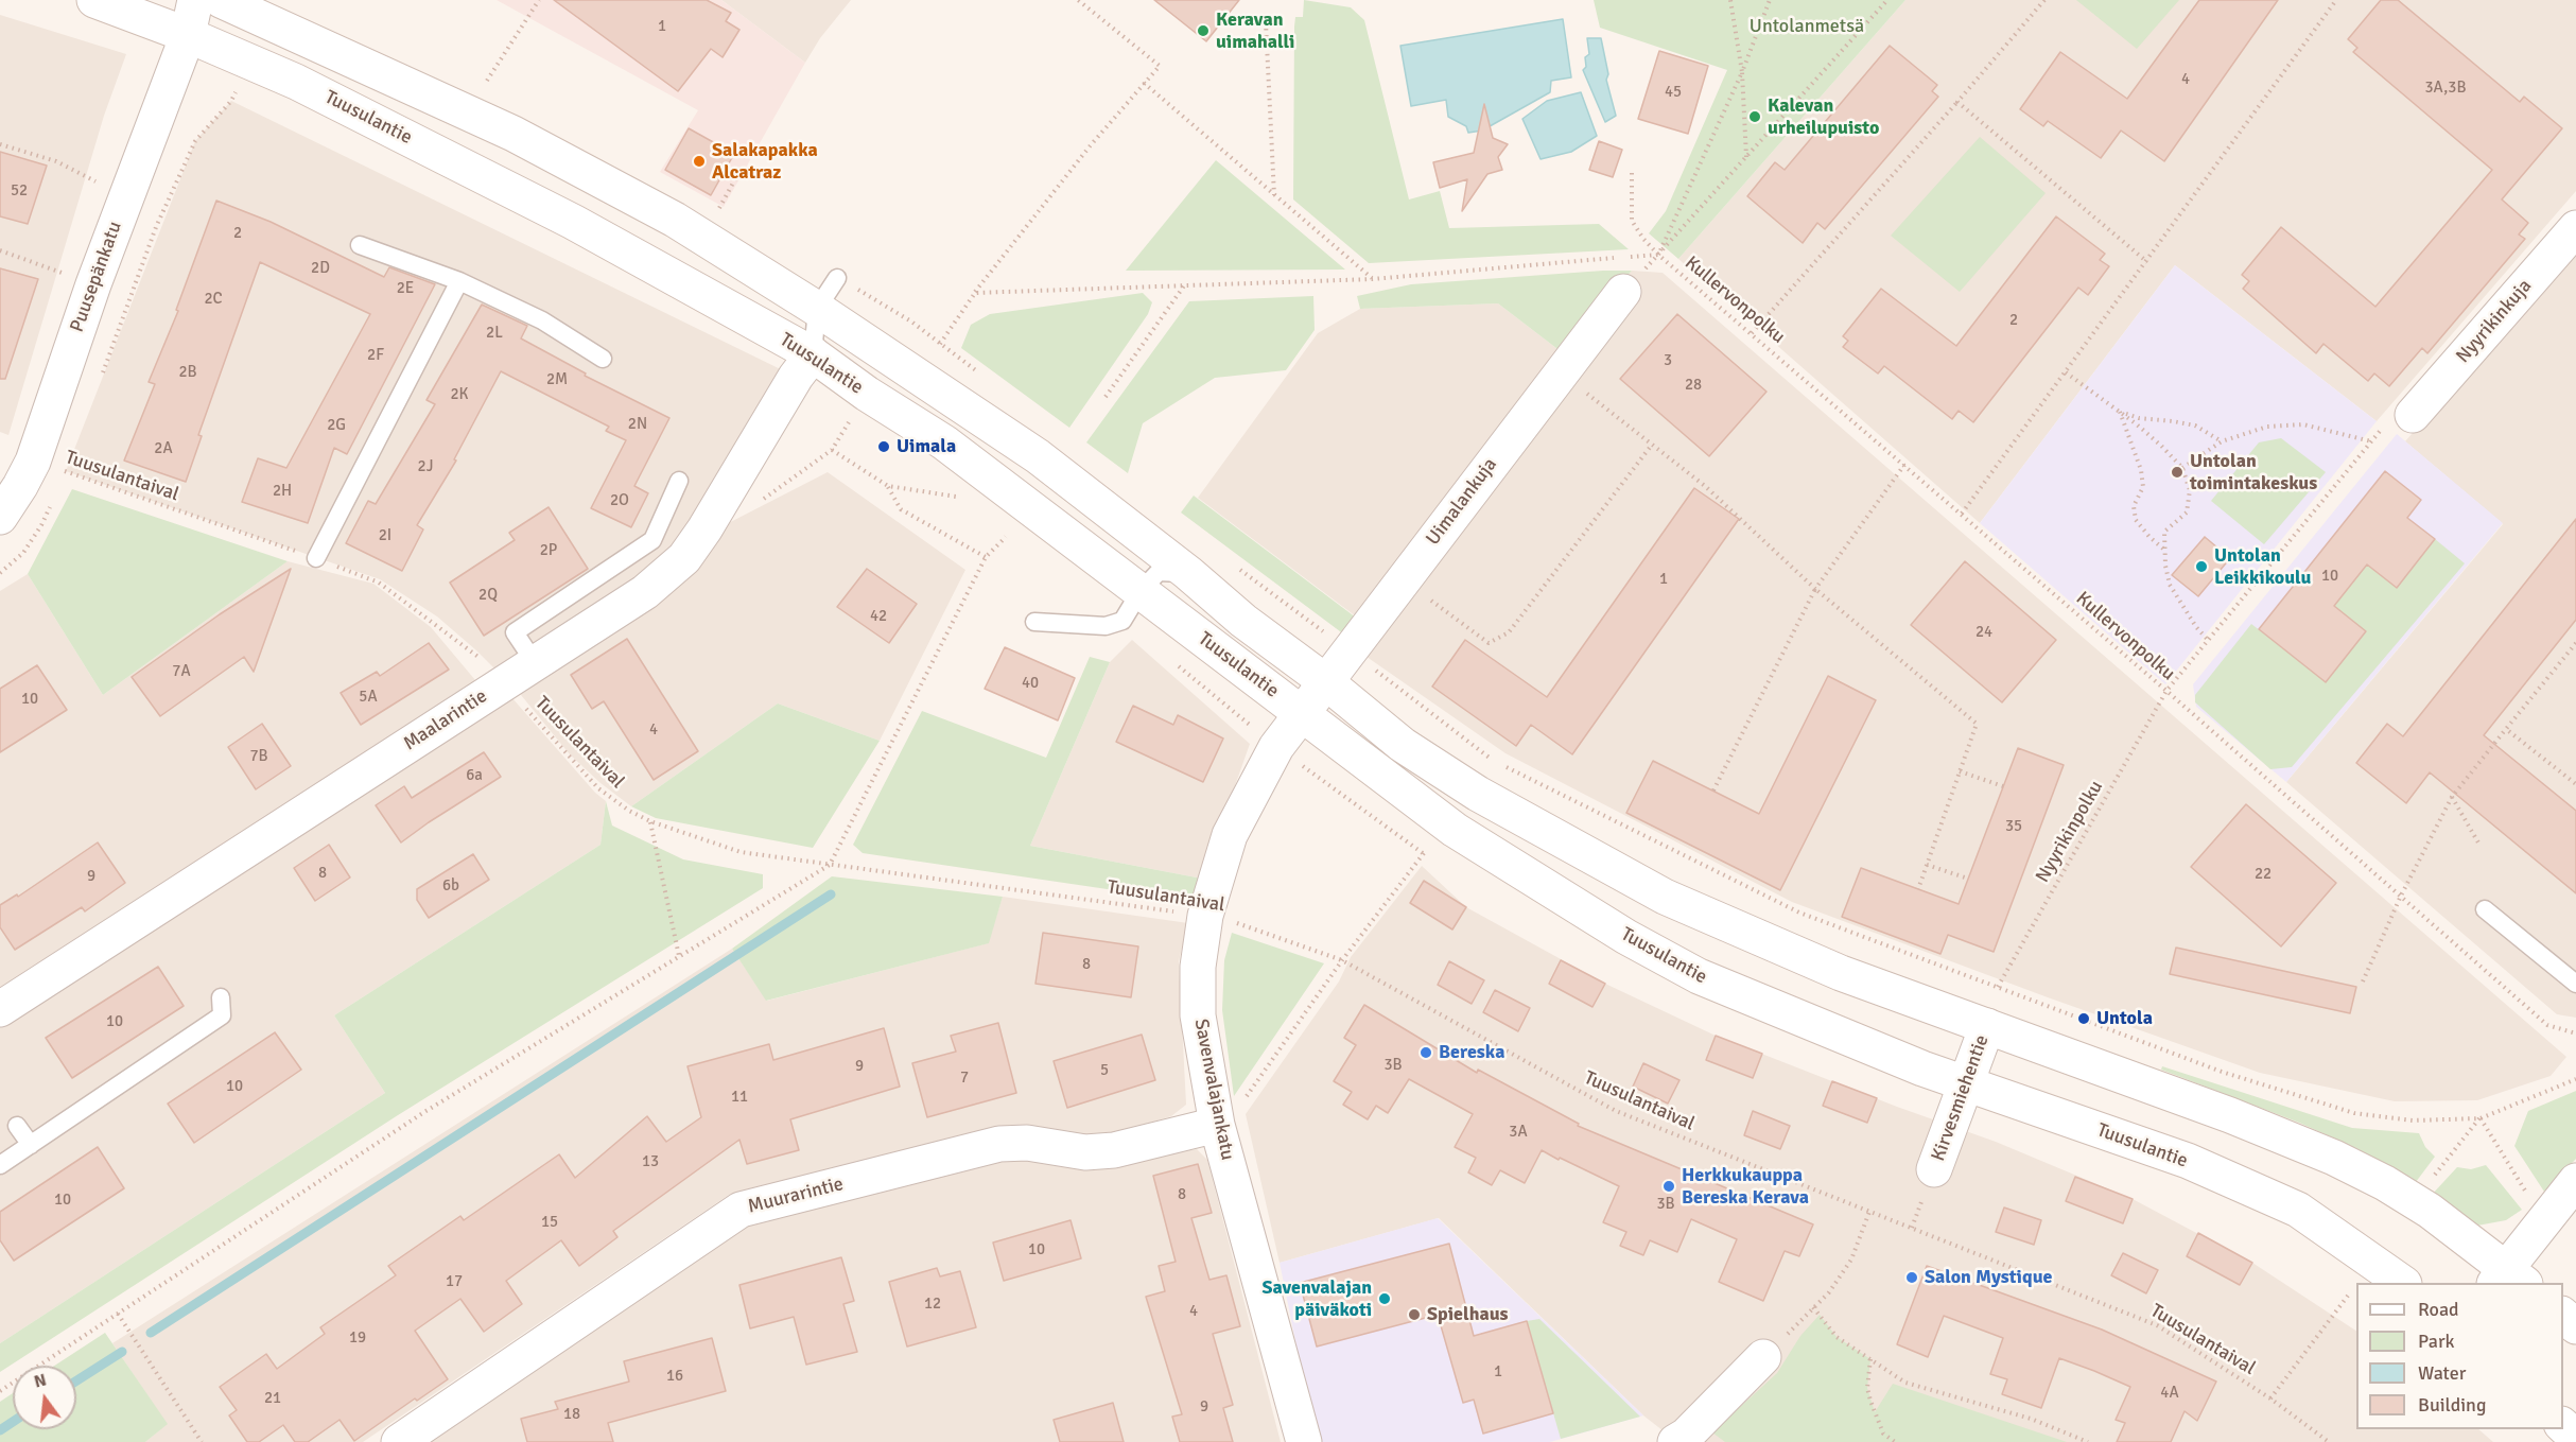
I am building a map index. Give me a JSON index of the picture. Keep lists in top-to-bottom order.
{
  "streets": {
    "main road": [
      "Tuusulantie",
      "Puusepänkatu",
      "Nyyrikinkuja",
      "Uimalankuja",
      "Maalarintie",
      "Savenvalajankatu",
      "Kirvesmiehentie",
      "Muurarintie"
    ],
    "path": ["Kullervonpolku", "Tuusulantaival", "Nyyrikinpolku"]
  },
  "crossings": [
    ["Tuusulantie", "Puusepänkatu"],
    ["Tuusulantie", "Uimalankuja"],
    ["Tuusulantie", "Maalarintie"],
    ["Tuusulantie", "Savenvalajankatu"],
    ["Tuusulantie", "Kirvesmiehentie"],
    ["Puusepänkatu", "Tuusulantaival"],
    ["Kullervonpolku", "Nyyrikinpolku"],
    ["Tuusulantaival", "Maalarintie"],
    ["Tuusulantaival", "Savenvalajankatu"],
    ["Uimalankuja", "Savenvalajankatu"],
    ["Savenvalajankatu", "Muurarintie"]
  ],
  "parks": ["Untolanmetsä"],
  "places": [
    "Keravan uimahalli",
    "Kalevan urheilupuisto",
    "Salakapakka Alcatraz",
    "Uimala",
    "Untolan toimintakeskus",
    "Untolan Leikkikoulu",
    "Untola",
    "Bereska",
    "Herkkukauppa Bereska Kerava",
    "Salon Mystique",
    "Savenvalajan päiväkoti",
    "Spielhaus"
  ],
  "house_numbers": [
    "1",
    "4",
    "3A,3B",
    "45",
    "52",
    "2",
    "2D",
    "2E",
    "2C",
    "2",
    "2L",
    "2F",
    "3",
    "2B",
    "2M",
    "28",
    "2K",
    "2N",
    "2G",
    "2A",
    "2J",
    "2H",
    "2O",
    "2I",
    "2P",
    "10",
    "1",
    "2Q",
    "42",
    "24",
    "7A",
    "40",
    "5A",
    "10",
    "4",
    "7B",
    "6a",
    "35",
    "8",
    "22",
    "9",
    "6b",
    "8",
    "10",
    "3B",
    "9",
    "5",
    "7",
    "10",
    "11",
    "3A",
    "13",
    "8",
    "10",
    "3B",
    "15",
    "10",
    "17",
    "12",
    "4",
    "19",
    "1",
    "16",
    "4A",
    "21",
    "9",
    "18"
  ],
  "legend": [
    "Road",
    "Park",
    "Water",
    "Building"
  ],
  "north": "top"
}
